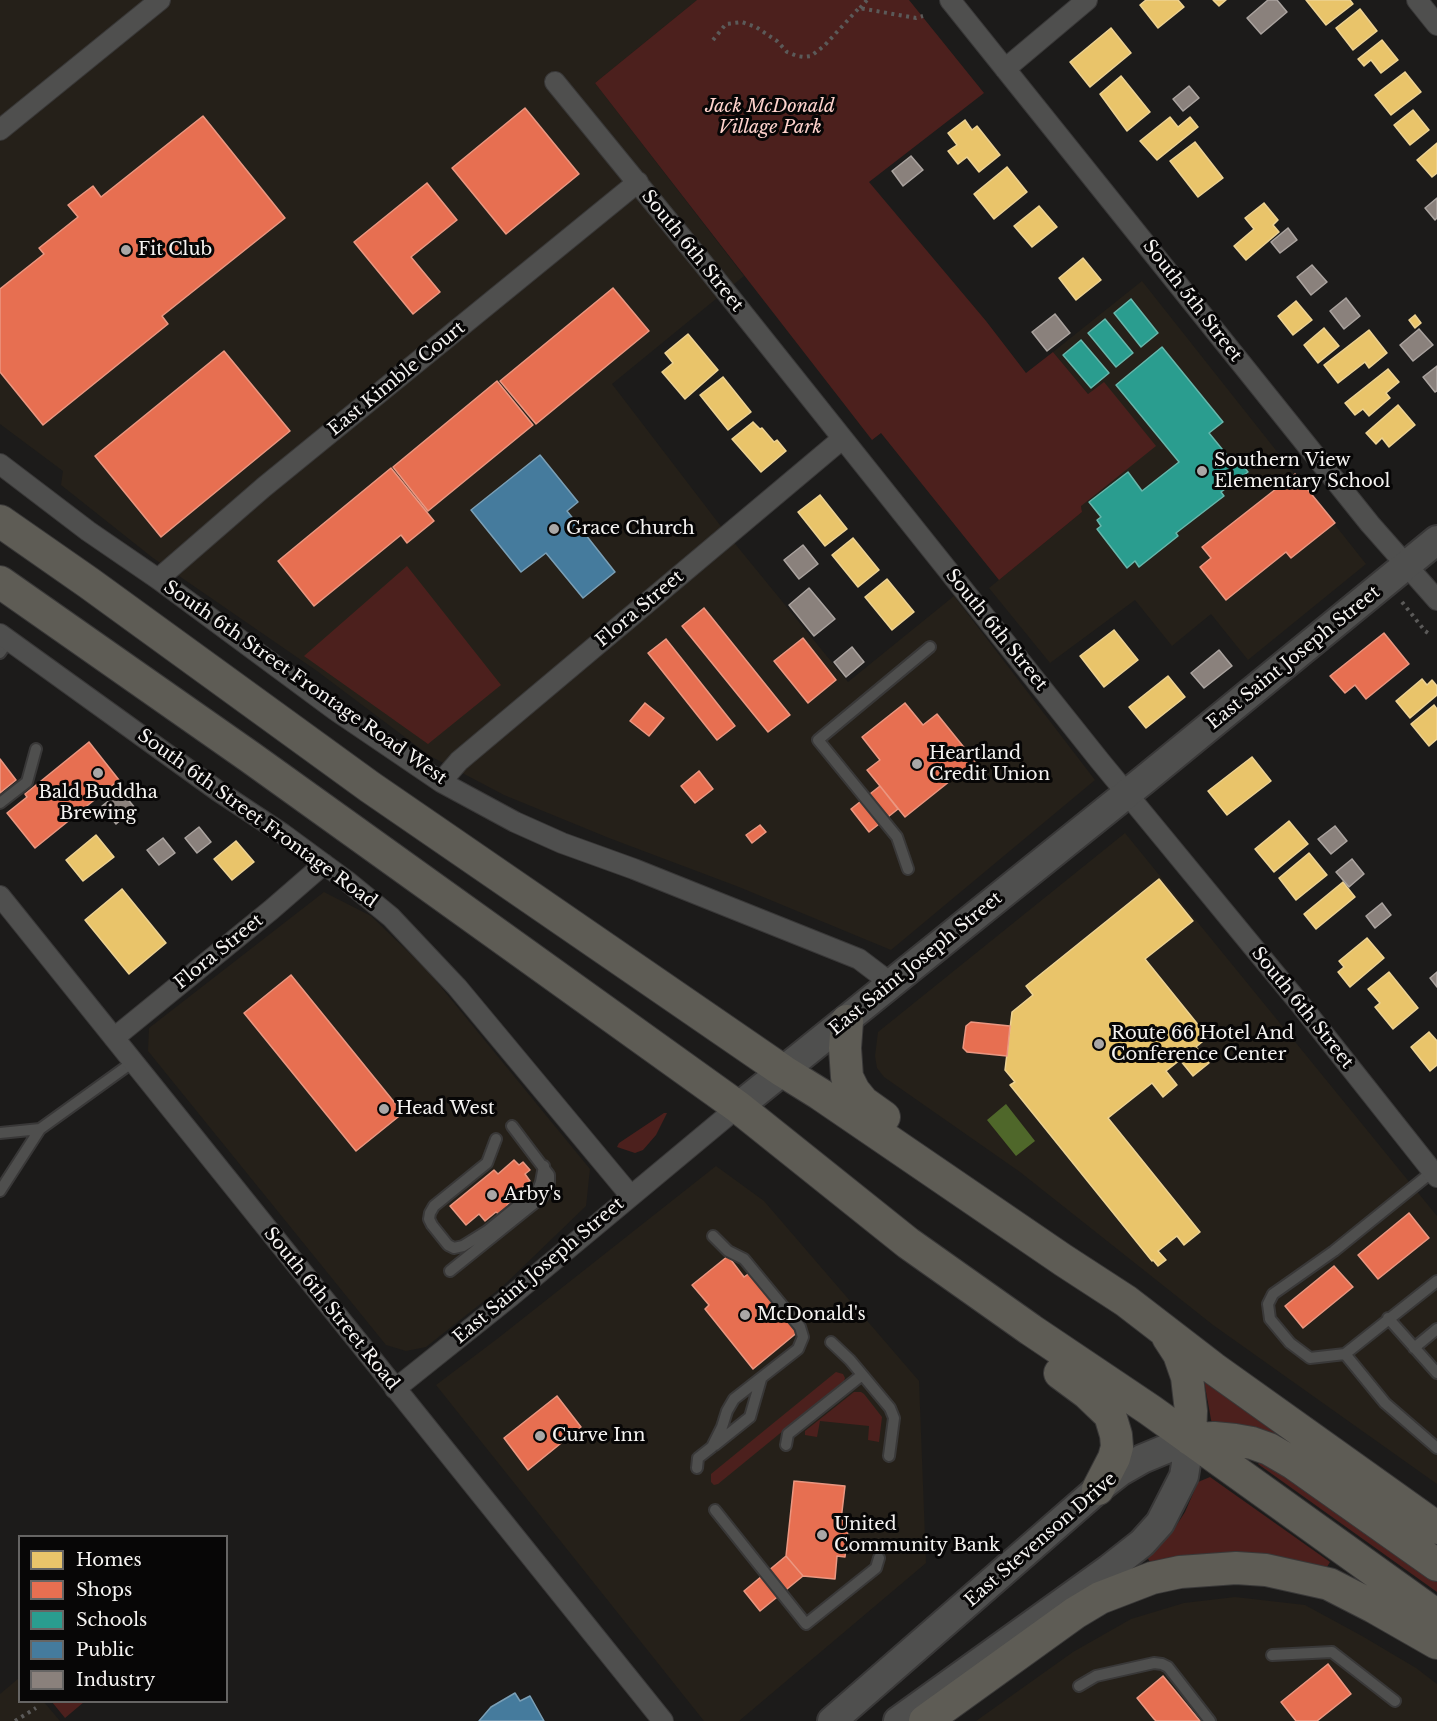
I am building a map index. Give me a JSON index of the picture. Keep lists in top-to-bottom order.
{
  "streets": {
    "street": [
      "South 6th Street",
      "South 5th Street",
      "East Kimble Court",
      "Flora Street",
      "East Saint Joseph Street",
      "South 6th Street Frontage Road West",
      "South 6th Street Frontage Road",
      "South 6th Street Road",
      "East Stevenson Drive"
    ]
  },
  "crossings": [
    ["South 6th Street", "East Kimble Court"],
    ["South 6th Street", "Flora Street"],
    ["South 6th Street", "East Saint Joseph Street"],
    ["South 5th Street", "East Saint Joseph Street"],
    ["East Kimble Court", "South 6th Street Frontage Road West"],
    ["Flora Street", "South 6th Street Frontage Road West"],
    ["Flora Street", "South 6th Street Frontage Road"],
    ["Flora Street", "South 6th Street Road"],
    ["East Saint Joseph Street", "South 6th Street Frontage Road West"],
    ["East Saint Joseph Street", "South 6th Street Frontage Road"],
    ["East Saint Joseph Street", "South 6th Street Road"]
  ],
  "parks": ["Jack McDonald Village Park"],
  "places": [
    "Fit Club",
    "Southern View Elementary School",
    "Grace Church",
    "Heartland Credit Union",
    "Bald Buddha Brewing",
    "Route 66 Hotel And Conference Center",
    "Head West",
    "Arby's",
    "McDonald's",
    "Curve Inn",
    "United Community Bank"
  ],
  "legend": [
    "Homes",
    "Shops",
    "Schools",
    "Public",
    "Industry"
  ]
}
